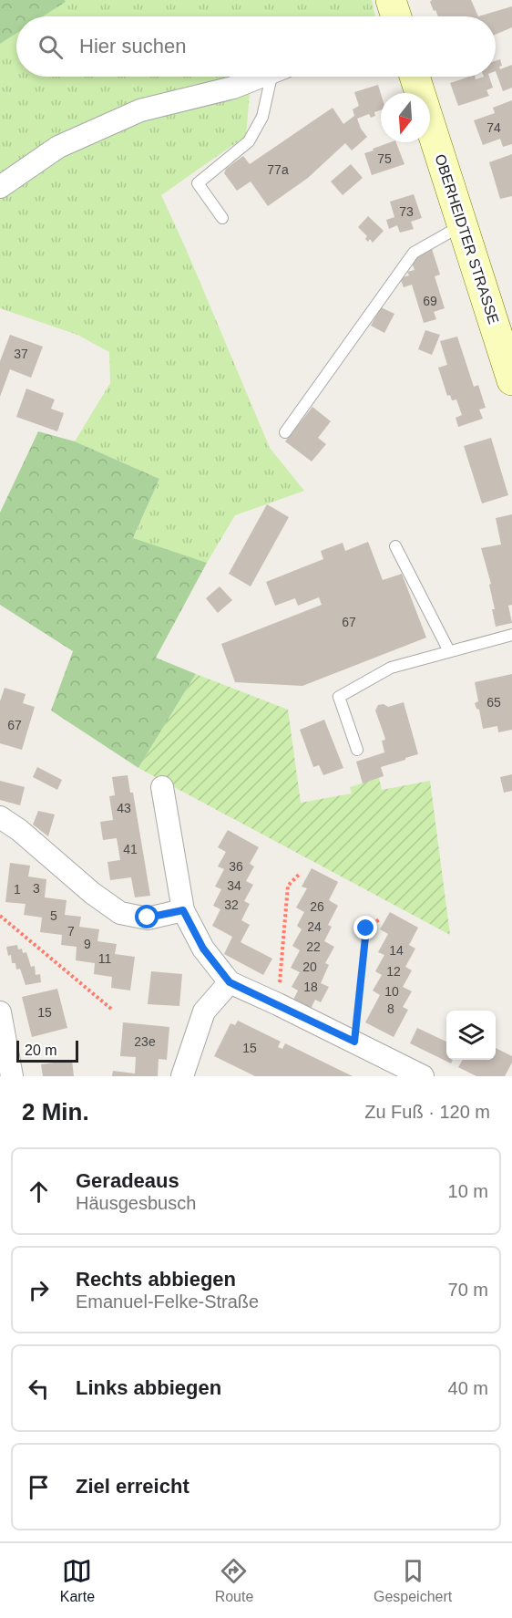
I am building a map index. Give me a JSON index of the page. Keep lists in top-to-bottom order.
{
  "streets": {
    "street": ["OBERHEIDTER STRASSE"]
  },
  "house_numbers": [
    "74",
    "75",
    "77a",
    "73",
    "69",
    "37",
    "67",
    "65",
    "67",
    "43",
    "41",
    "36",
    "34",
    "3",
    "1",
    "32",
    "26",
    "5",
    "24",
    "7",
    "9",
    "22",
    "14",
    "11",
    "20",
    "12",
    "18",
    "10",
    "8",
    "15",
    "23e",
    "15"
  ],
  "scale_bar": "20 m",
  "north": "bottom",
  "page": {
    "search": "Hier suchen",
    "scale": "20 m",
    "heading": ["2 Min.", "Zu Fuß · 120 m"],
    "list": [
      ["Geradeaus", "Häusgesbusch", "10 m"],
      ["Rechts abbiegen", "Emanuel-Felke-Straße", "70 m"],
      ["Links abbiegen", "40 m"],
      "Ziel erreicht"
    ],
    "nav": ["Karte", "Route", "Gespeichert"]
  }
}
